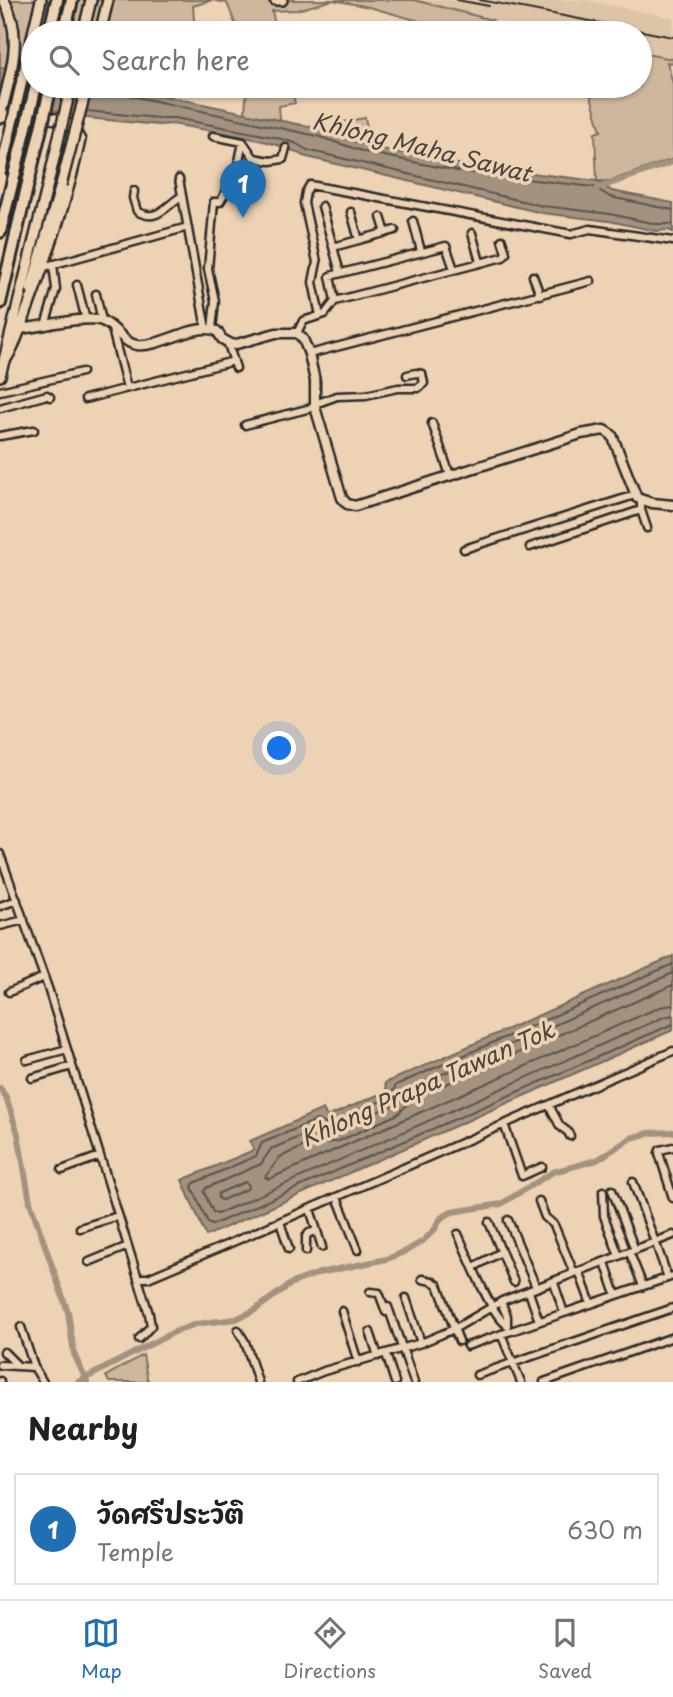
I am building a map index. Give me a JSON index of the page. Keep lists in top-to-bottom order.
{
  "water": ["Khlong Maha Sawat", "Khlong Prapa Tawan Tok"],
  "page": {
    "search": "Search here",
    "pins": "1",
    "heading": "Nearby",
    "list": [
      {
        "mark": "1",
        "name": "วัดศรีประวัติ",
        "note": "Temple",
        "value": "630 m"
      }
    ],
    "nav": ["Map", "Directions", "Saved"]
  }
}
